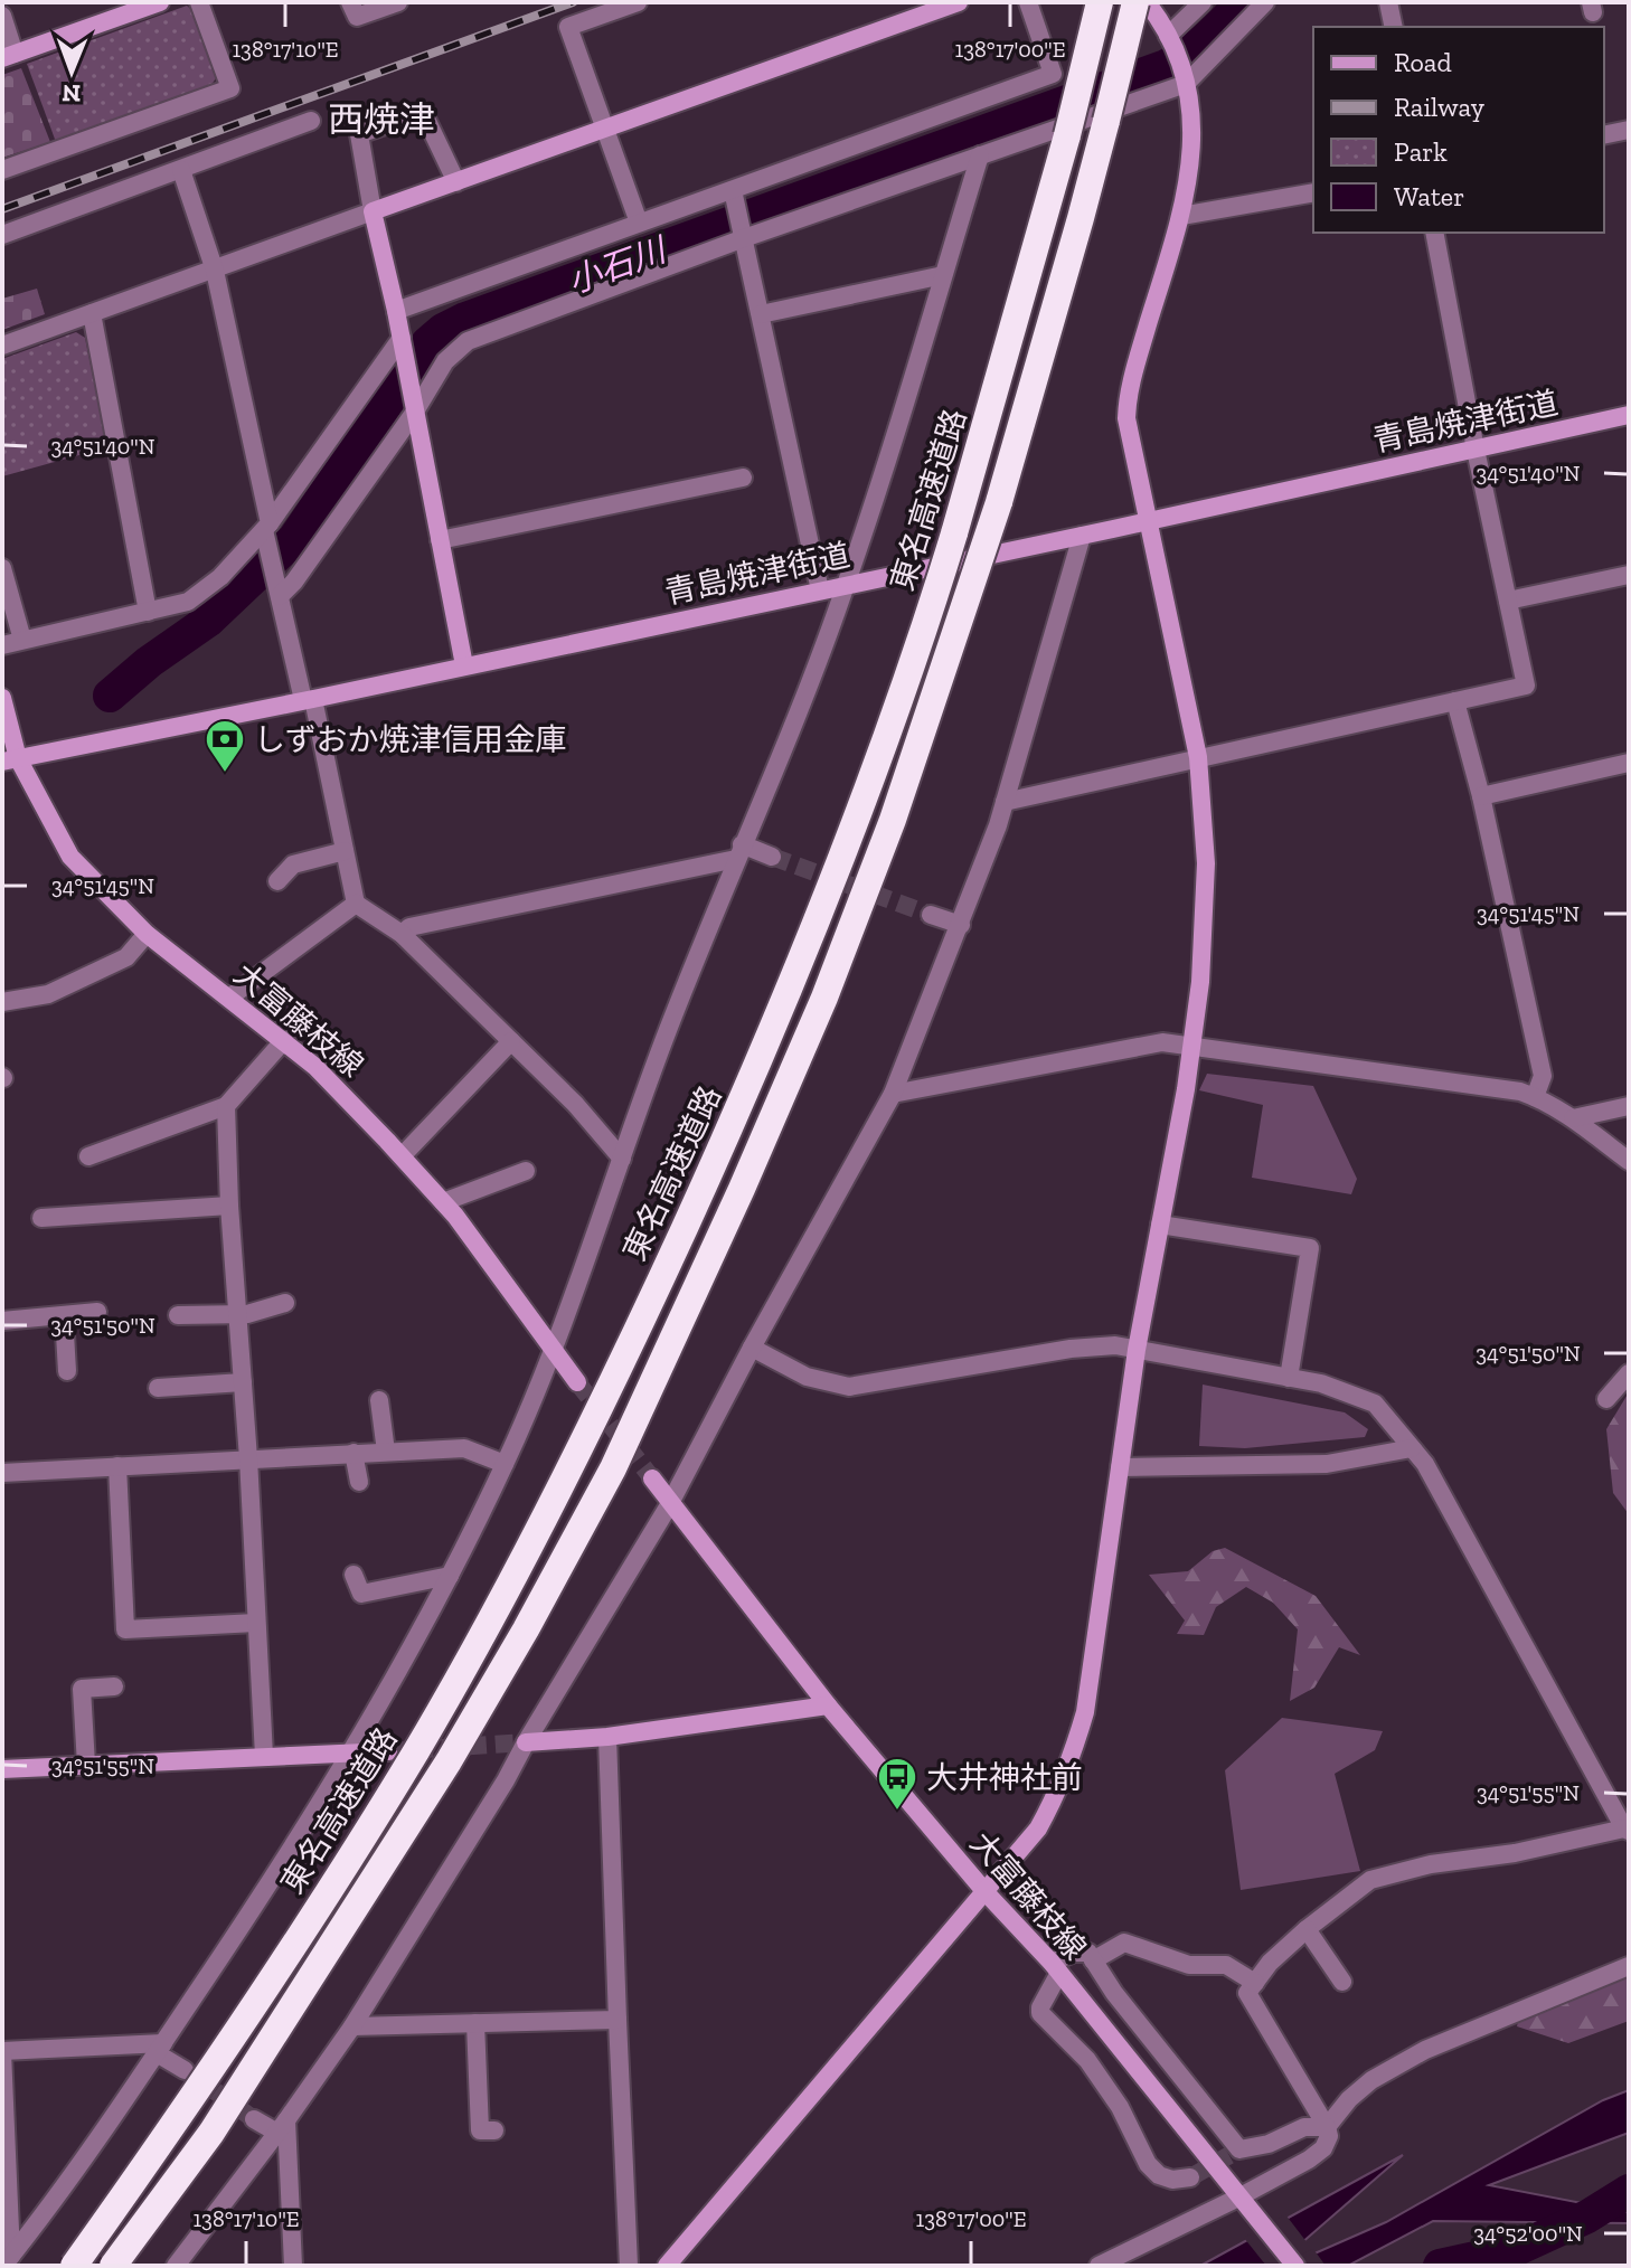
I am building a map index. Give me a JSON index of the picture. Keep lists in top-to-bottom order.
{
  "streets": {
    "highway": ["東名高速道路"],
    "street": ["青島焼津街道", "大富藤枝線"]
  },
  "crossings": [
    ["青島焼津街道", "大富藤枝線"]
  ],
  "districts": ["西焼津"],
  "water": ["小石川"],
  "places": {
    "bank": ["しずおか焼津信用金庫"],
    "bus stop": ["大井神社前"]
  },
  "legend": [
    "Road",
    "Railway",
    "Park",
    "Water"
  ],
  "north": "bottom",
  "coordinates": [
    "138°17'10\"E",
    "138°17'00\"E",
    "34°51'40\"N",
    "34°51'45\"N",
    "34°51'50\"N",
    "34°51'55\"N",
    "34°52'00\"N"
  ]
}
